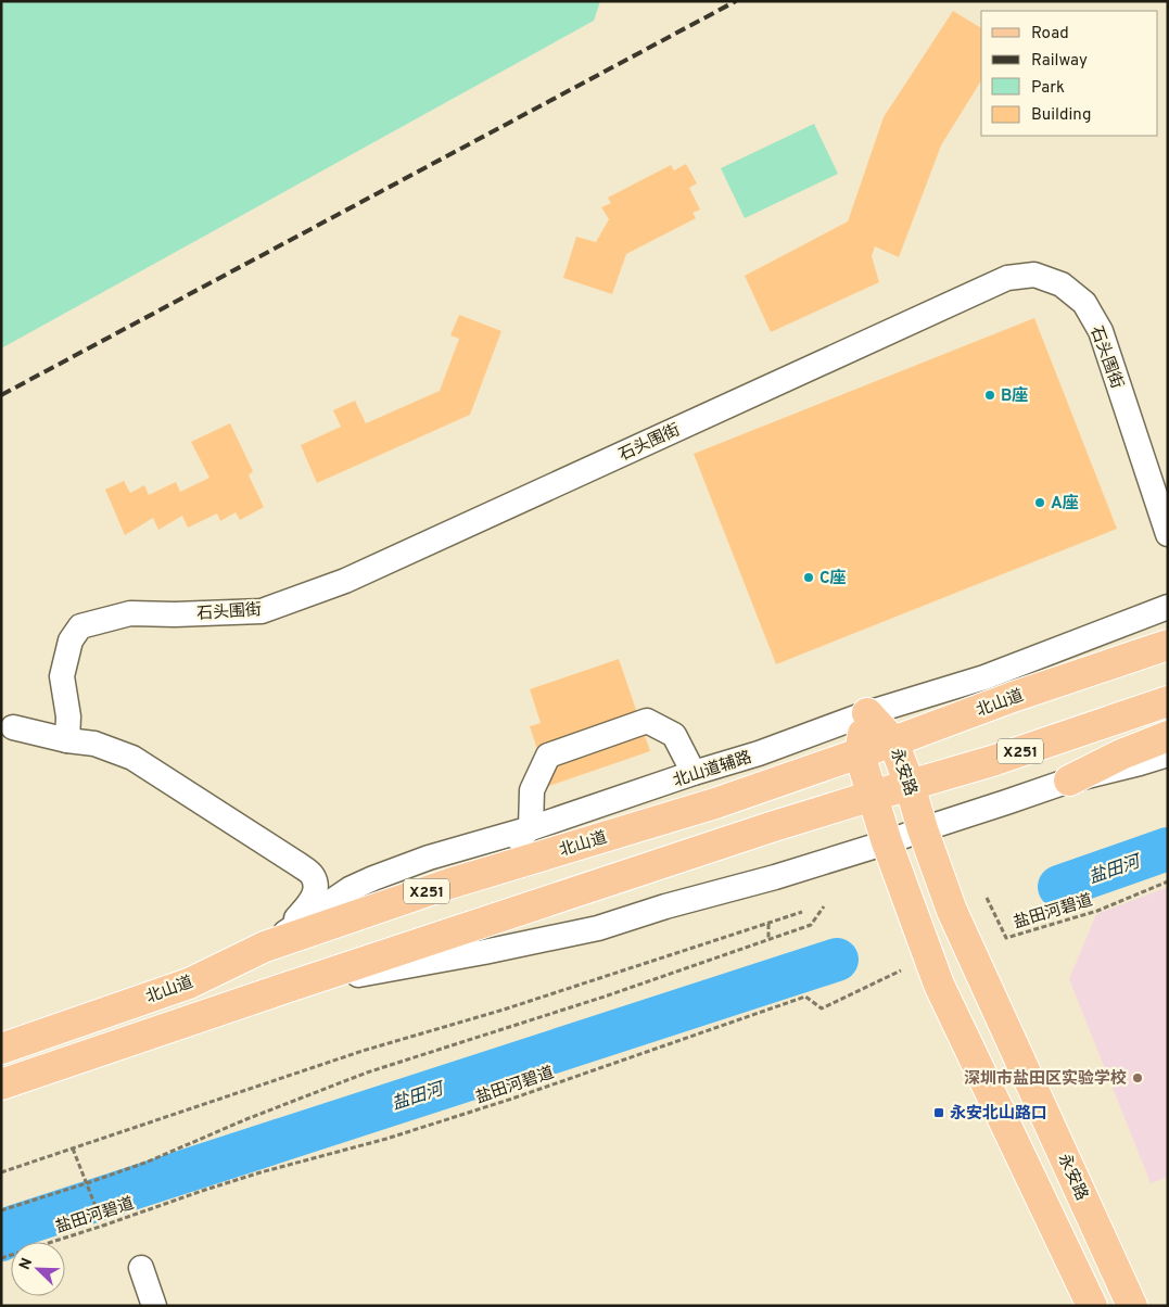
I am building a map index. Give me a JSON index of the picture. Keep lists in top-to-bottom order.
{
  "streets": {
    "main road": ["北山道", "X251", "永安路"],
    "street": ["石头围街", "北山道辅路"],
    "path": ["盐田河碧道"]
  },
  "crossings": [
    ["北山道", "北山道辅路"],
    ["北山道", "永安路"],
    ["X251", "永安路"],
    ["北山道辅路", "永安路"]
  ],
  "water": ["盐田河"],
  "places": {
    "other": [
      "B座",
      "A座",
      "C座",
      "深圳市盐田区实验学校"
    ],
    "transit": ["永安北山路口"]
  },
  "legend": [
    "Road",
    "Railway",
    "Park",
    "Building"
  ],
  "north": "top left"
}
